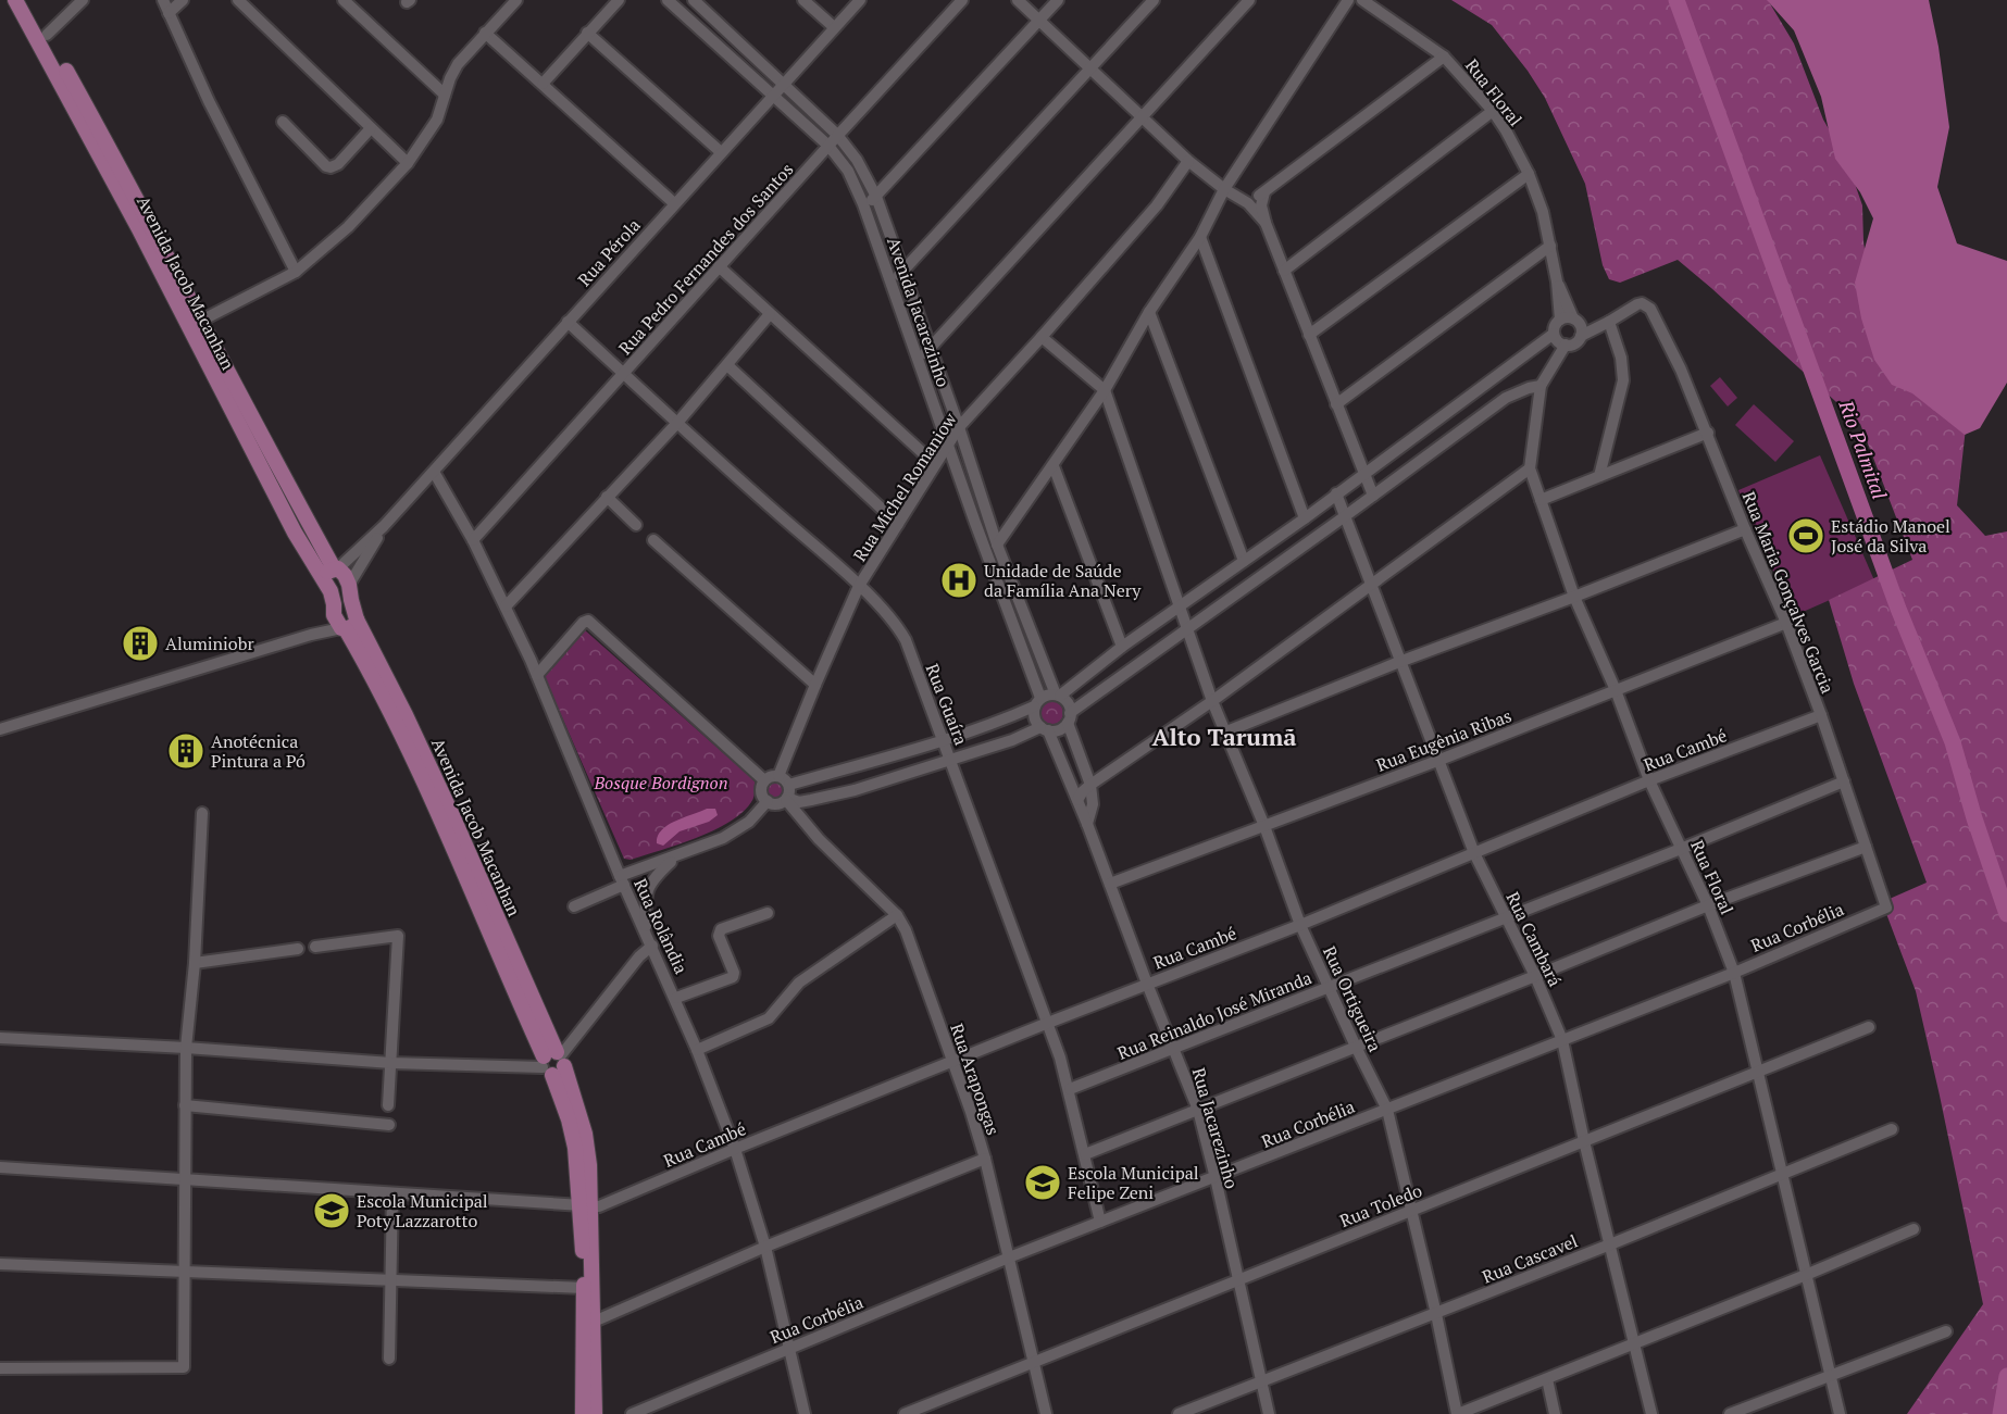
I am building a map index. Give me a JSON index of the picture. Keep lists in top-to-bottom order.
{
  "streets": {
    "main road": ["Avenida Jacob Macanhan"],
    "street": [
      "Rua Floral",
      "Rua Pérola",
      "Rua Pedro Fernandes dos Santos",
      "Avenida Jacarezinho",
      "Rua Michel Romaniow",
      "Rua Maria Gonçalves Garcia",
      "Rua Guaíra",
      "Rua Eugênia Ribas",
      "Rua Cambé",
      "Rua Rolândia",
      "Rua Corbélia",
      "Rua Cambará",
      "Rua Ortigueira",
      "Rua Reinaldo José Miranda",
      "Rua Arapongas",
      "Rua Jacarezinho",
      "Rua Toledo",
      "Rua Cascavel"
    ]
  },
  "crossings": [
    ["Rua Floral", "Rua Eugênia Ribas"],
    ["Rua Floral", "Rua Cambé"],
    ["Rua Floral", "Rua Corbélia"],
    ["Rua Floral", "Rua Reinaldo José Miranda"],
    ["Rua Floral", "Rua Toledo"],
    ["Rua Floral", "Rua Cascavel"],
    ["Rua Pérola", "Avenida Jacob Macanhan"],
    ["Rua Pérola", "Avenida Jacarezinho"],
    ["Rua Pérola", "Rua Guaíra"],
    ["Rua Pérola", "Rua Rolândia"],
    ["Rua Pedro Fernandes dos Santos", "Avenida Jacarezinho"],
    ["Rua Pedro Fernandes dos Santos", "Rua Guaíra"],
    ["Rua Pedro Fernandes dos Santos", "Rua Rolândia"],
    ["Avenida Jacob Macanhan", "Rua Cambé"],
    ["Avenida Jacarezinho", "Rua Michel Romaniow"],
    ["Avenida Jacarezinho", "Rua Jacarezinho"],
    ["Rua Michel Romaniow", "Rua Guaíra"],
    ["Rua Michel Romaniow", "Rua Arapongas"],
    ["Rua Maria Gonçalves Garcia", "Rua Eugênia Ribas"],
    ["Rua Maria Gonçalves Garcia", "Rua Cambé"],
    ["Rua Maria Gonçalves Garcia", "Rua Corbélia"],
    ["Rua Maria Gonçalves Garcia", "Rua Reinaldo José Miranda"],
    ["Rua Guaíra", "Rua Cambé"],
    ["Rua Guaíra", "Rua Corbélia"],
    ["Rua Guaíra", "Rua Reinaldo José Miranda"],
    ["Rua Eugênia Ribas", "Rua Cambará"],
    ["Rua Eugênia Ribas", "Rua Ortigueira"],
    ["Rua Eugênia Ribas", "Rua Jacarezinho"],
    ["Rua Cambé", "Rua Rolândia"],
    ["Rua Cambé", "Rua Cambará"],
    ["Rua Cambé", "Rua Ortigueira"],
    ["Rua Cambé", "Rua Arapongas"],
    ["Rua Cambé", "Rua Jacarezinho"],
    ["Rua Rolândia", "Rua Corbélia"],
    ["Rua Corbélia", "Rua Cambará"],
    ["Rua Corbélia", "Rua Ortigueira"],
    ["Rua Corbélia", "Rua Arapongas"],
    ["Rua Corbélia", "Rua Jacarezinho"],
    ["Rua Cambará", "Rua Reinaldo José Miranda"],
    ["Rua Cambará", "Rua Toledo"],
    ["Rua Cambará", "Rua Cascavel"],
    ["Rua Ortigueira", "Rua Reinaldo José Miranda"],
    ["Rua Ortigueira", "Rua Toledo"],
    ["Rua Ortigueira", "Rua Cascavel"],
    ["Rua Reinaldo José Miranda", "Rua Jacarezinho"],
    ["Rua Arapongas", "Rua Toledo"],
    ["Rua Jacarezinho", "Rua Toledo"],
    ["Rua Jacarezinho", "Rua Cascavel"]
  ],
  "districts": ["Alto Tarumã"],
  "water": ["Rio Palmital"],
  "parks": ["Bosque Bordignon"],
  "places": {
    "sports": ["Estádio Manoel José da Silva"],
    "hospital": ["Unidade de Saúde da Família Ana Nery"],
    "building": ["Aluminiobr", "Anotécnica Pintura a Pó"],
    "school or university": ["Escola Municipal Felipe Zeni", "Escola Municipal Poty Lazzarotto"]
  }
}
